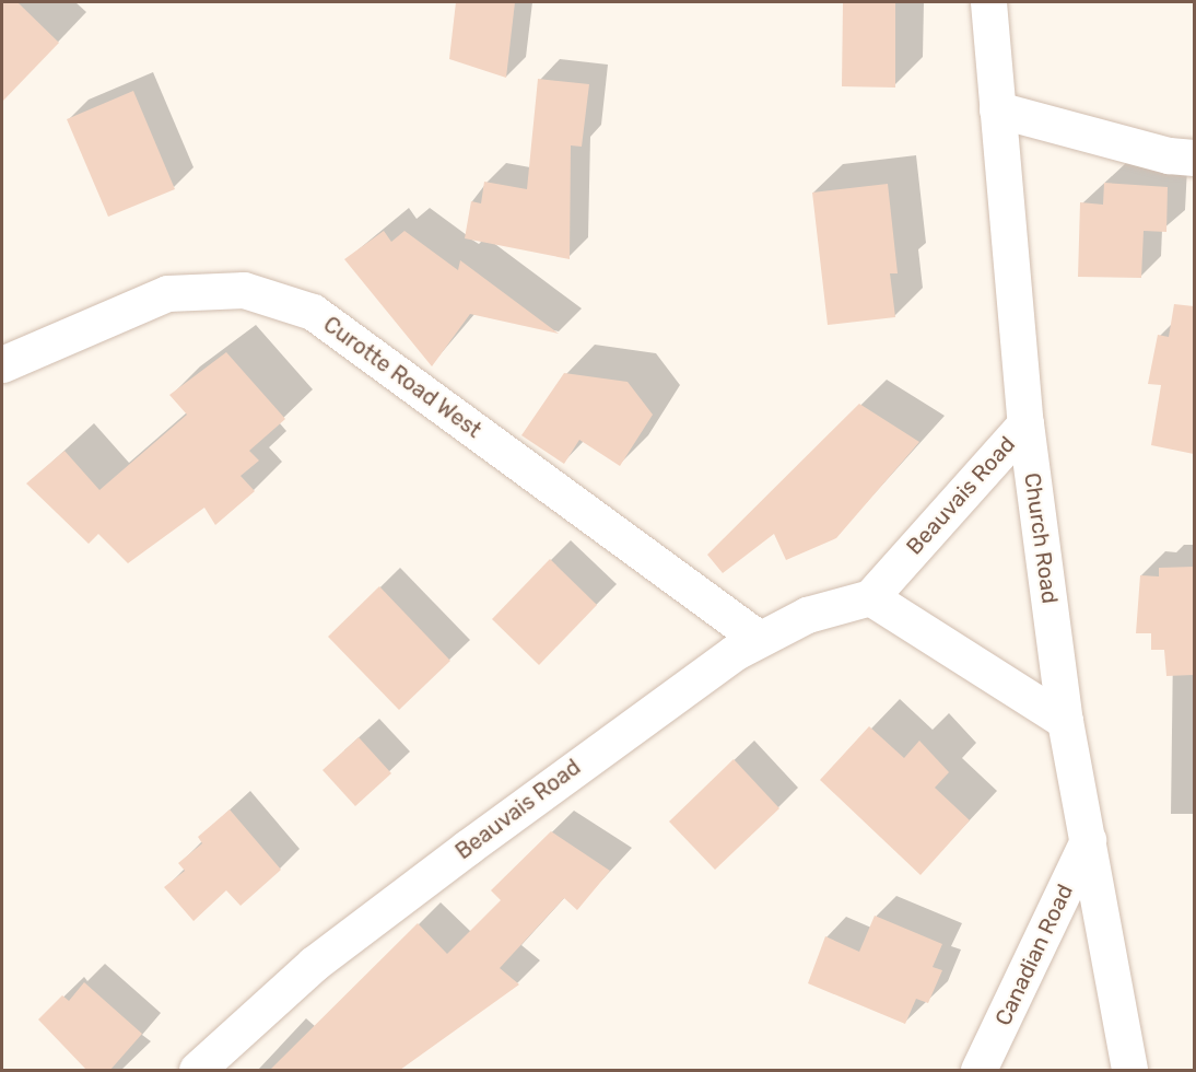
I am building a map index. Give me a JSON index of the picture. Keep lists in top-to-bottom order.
{
  "streets": {
    "street": [
      "Curotte Road West",
      "Beauvais Road",
      "Church Road",
      "Canadian Road"
    ]
  },
  "crossings": [
    ["Curotte Road West", "Beauvais Road"],
    ["Beauvais Road", "Church Road"],
    ["Church Road", "Canadian Road"]
  ]
}
